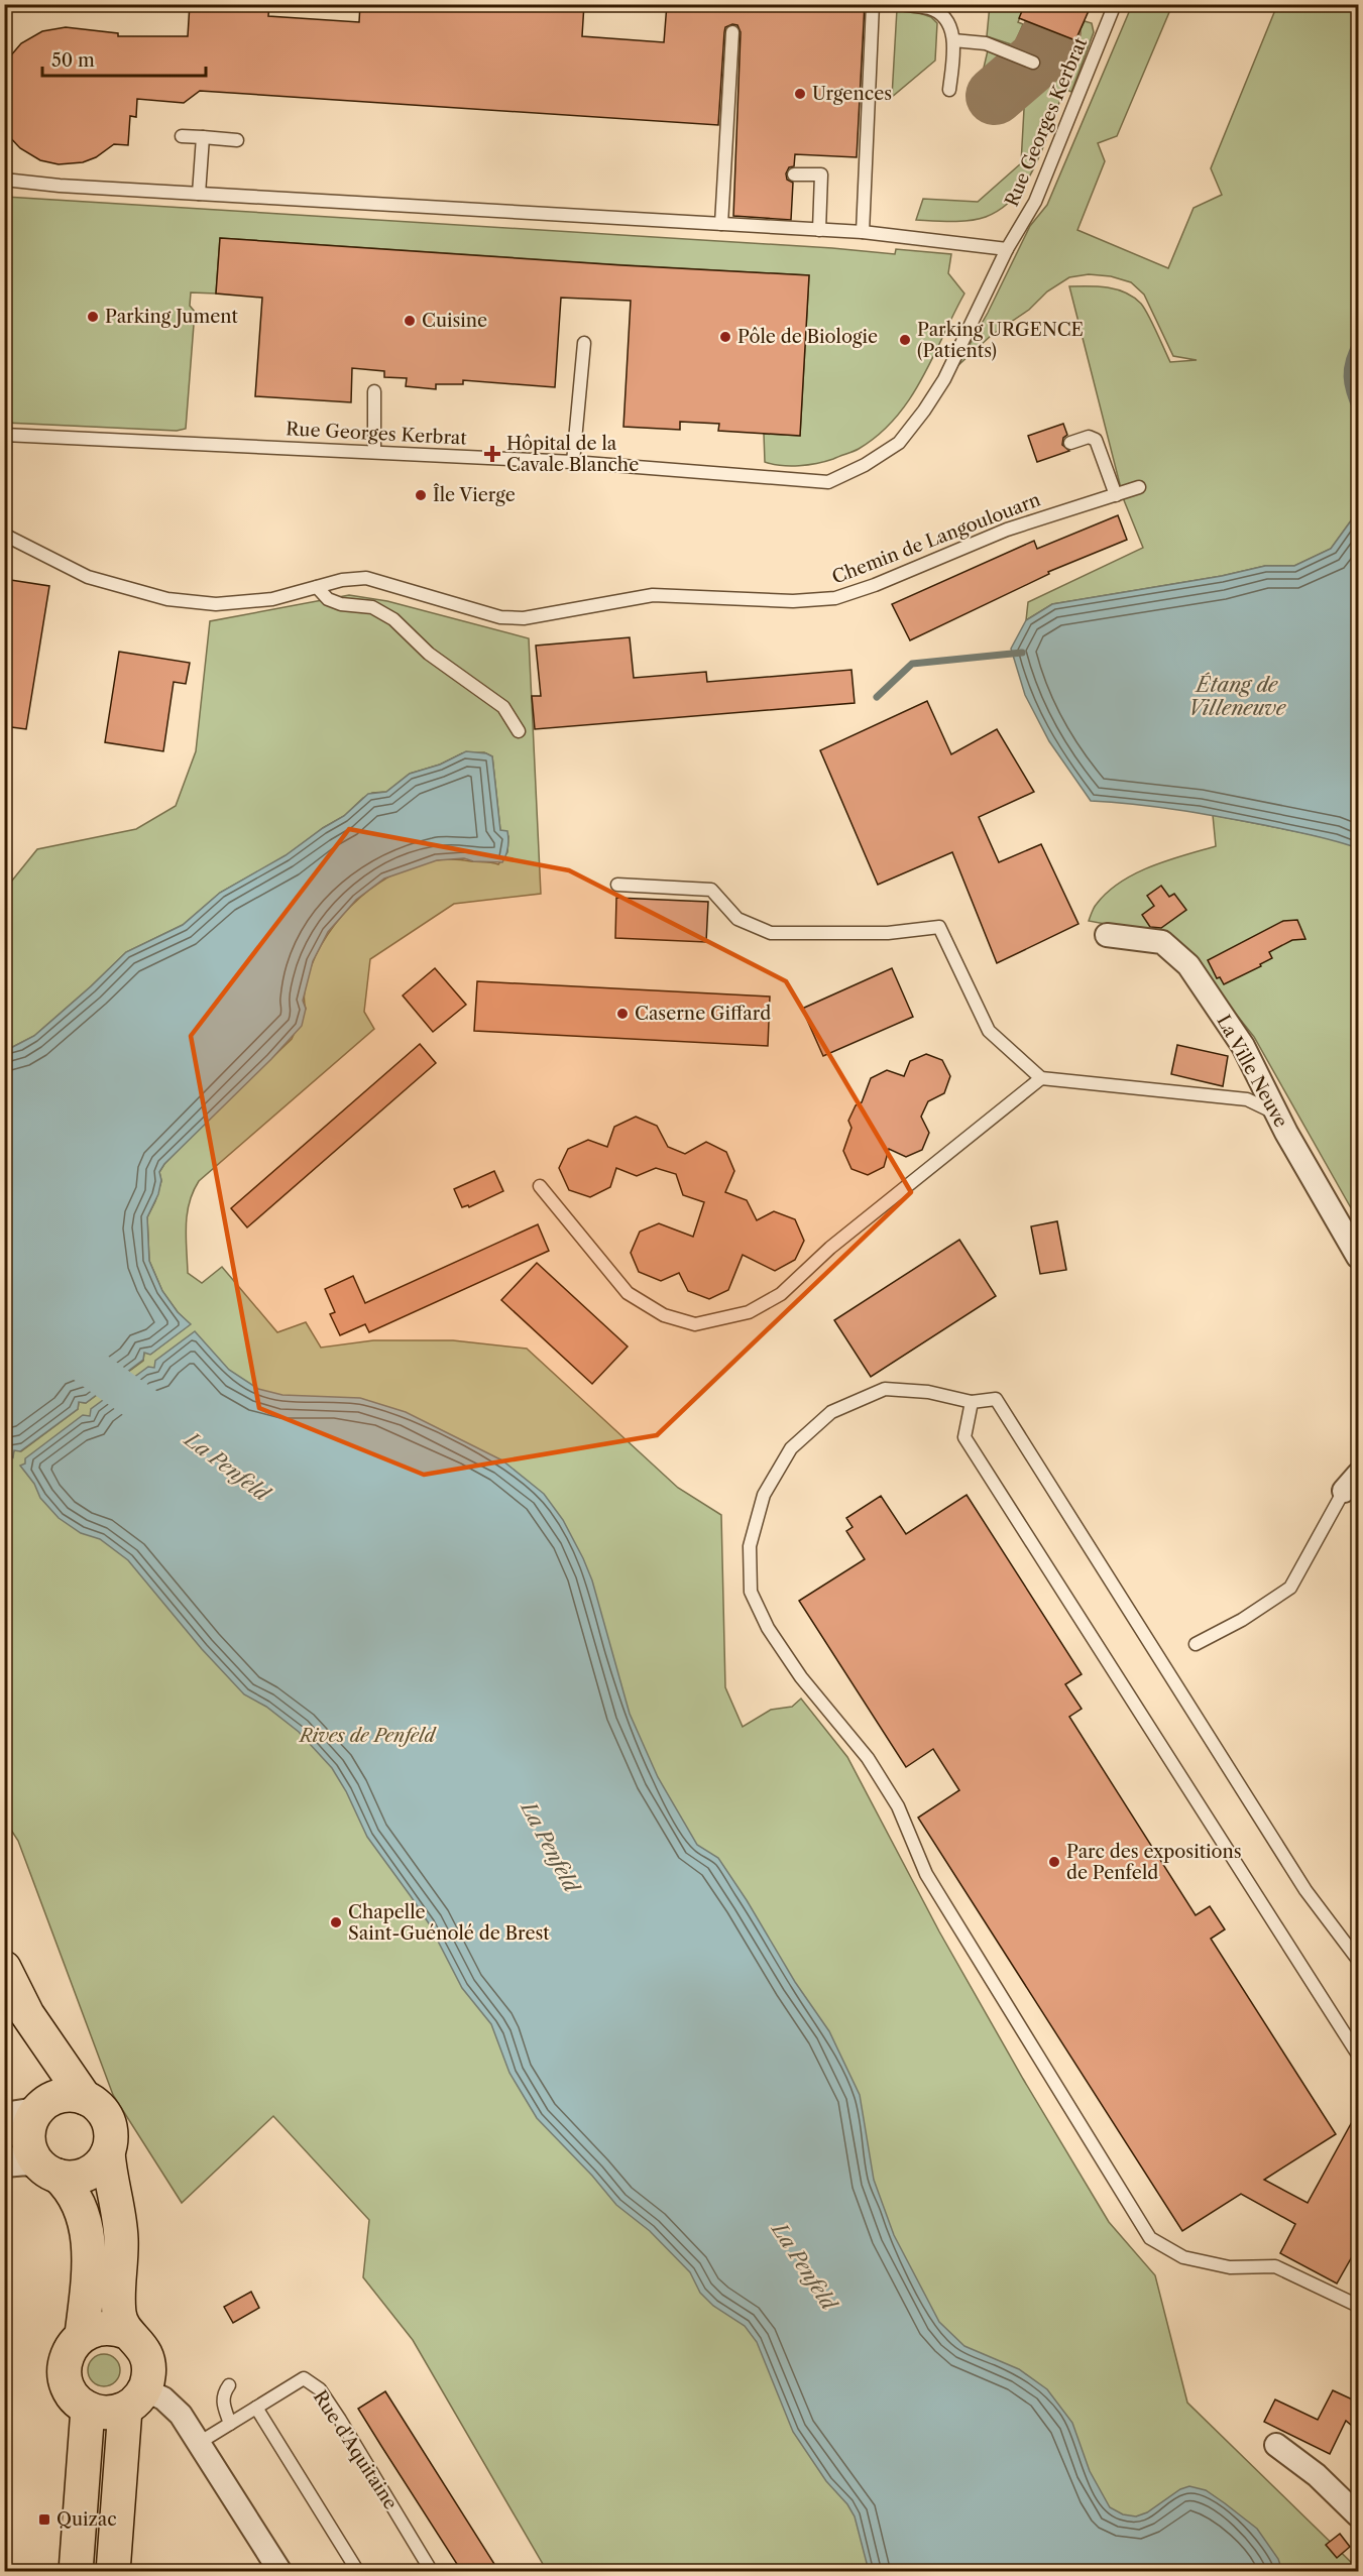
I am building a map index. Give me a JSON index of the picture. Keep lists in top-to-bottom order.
{
  "streets": {
    "street": ["La Ville Neuve"],
    "lane": ["Rue Georges Kerbrat", "Chemin de Langoulouarn", "Rue d'Aquitaine"]
  },
  "water": ["Étang de Villeneuve", "La Penfeld"],
  "parks": ["Rives de Penfeld"],
  "places": {
    "other": [
      "Urgences",
      "Parking Jument",
      "Cuisine",
      "Pôle de Biologie",
      "Parking URGENCE (Patients)",
      "Île Vierge",
      "Caserne Giffard",
      "Parc des expositions de Penfeld",
      "Chapelle Saint-Guénolé de Brest"
    ],
    "health": ["Hôpital de la Cavale Blanche"],
    "transit": ["Quizac"]
  },
  "scale_bar": "50 m"
}
